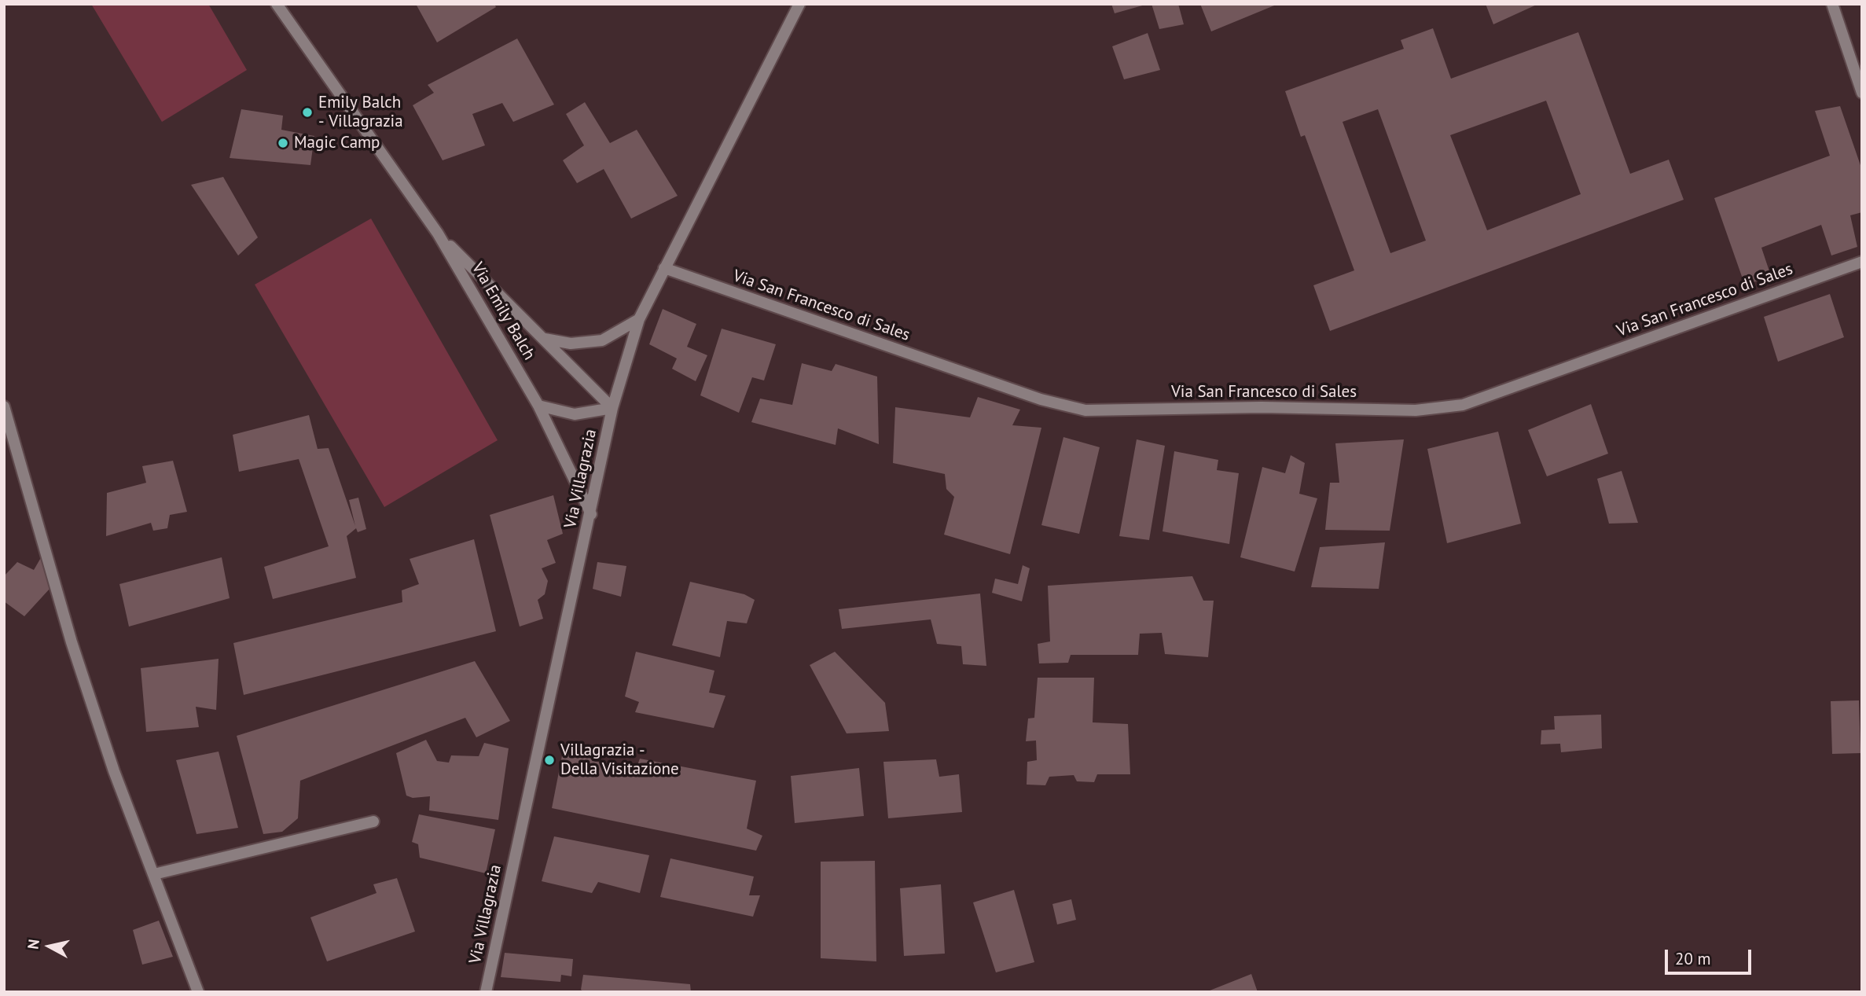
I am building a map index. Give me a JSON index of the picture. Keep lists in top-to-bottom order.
{
  "streets": {
    "street": ["Via San Francesco di Sales", "Via Emily Balch", "Via Villagrazia"]
  },
  "crossings": [
    ["Via San Francesco di Sales", "Via Villagrazia"],
    ["Via Emily Balch", "Via Villagrazia"]
  ],
  "places": ["Emily Balch - Villagrazia", "Magic Camp", "Villagrazia - Della Visitazione"],
  "scale_bar": "20 m",
  "north": "left"
}
